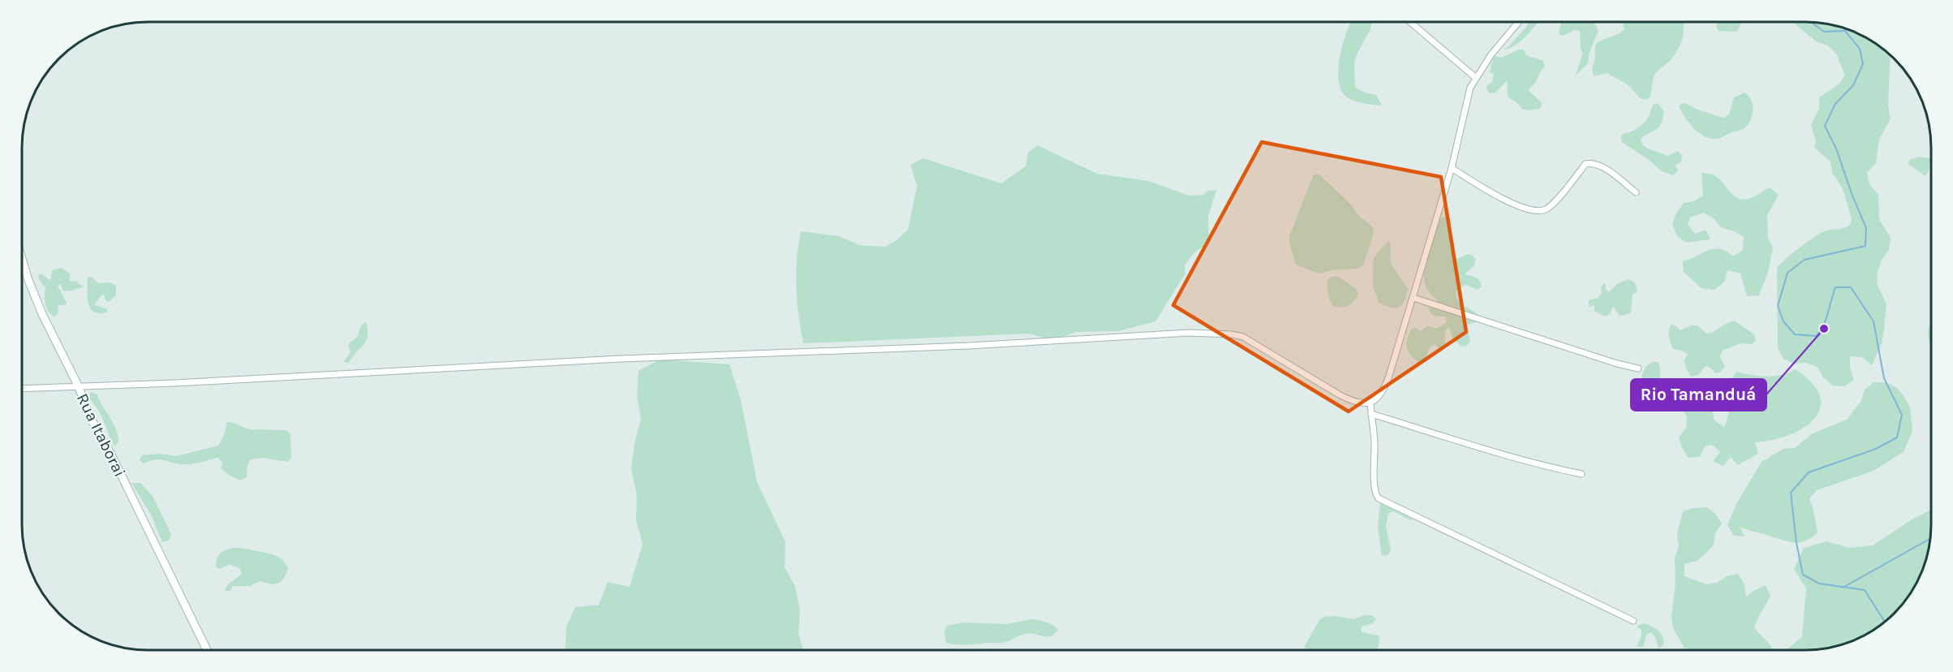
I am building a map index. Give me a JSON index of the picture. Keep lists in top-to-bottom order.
{
  "streets": {
    "street": ["Rua Itaborai"]
  },
  "places": ["Rio Tamanduá"]
}
